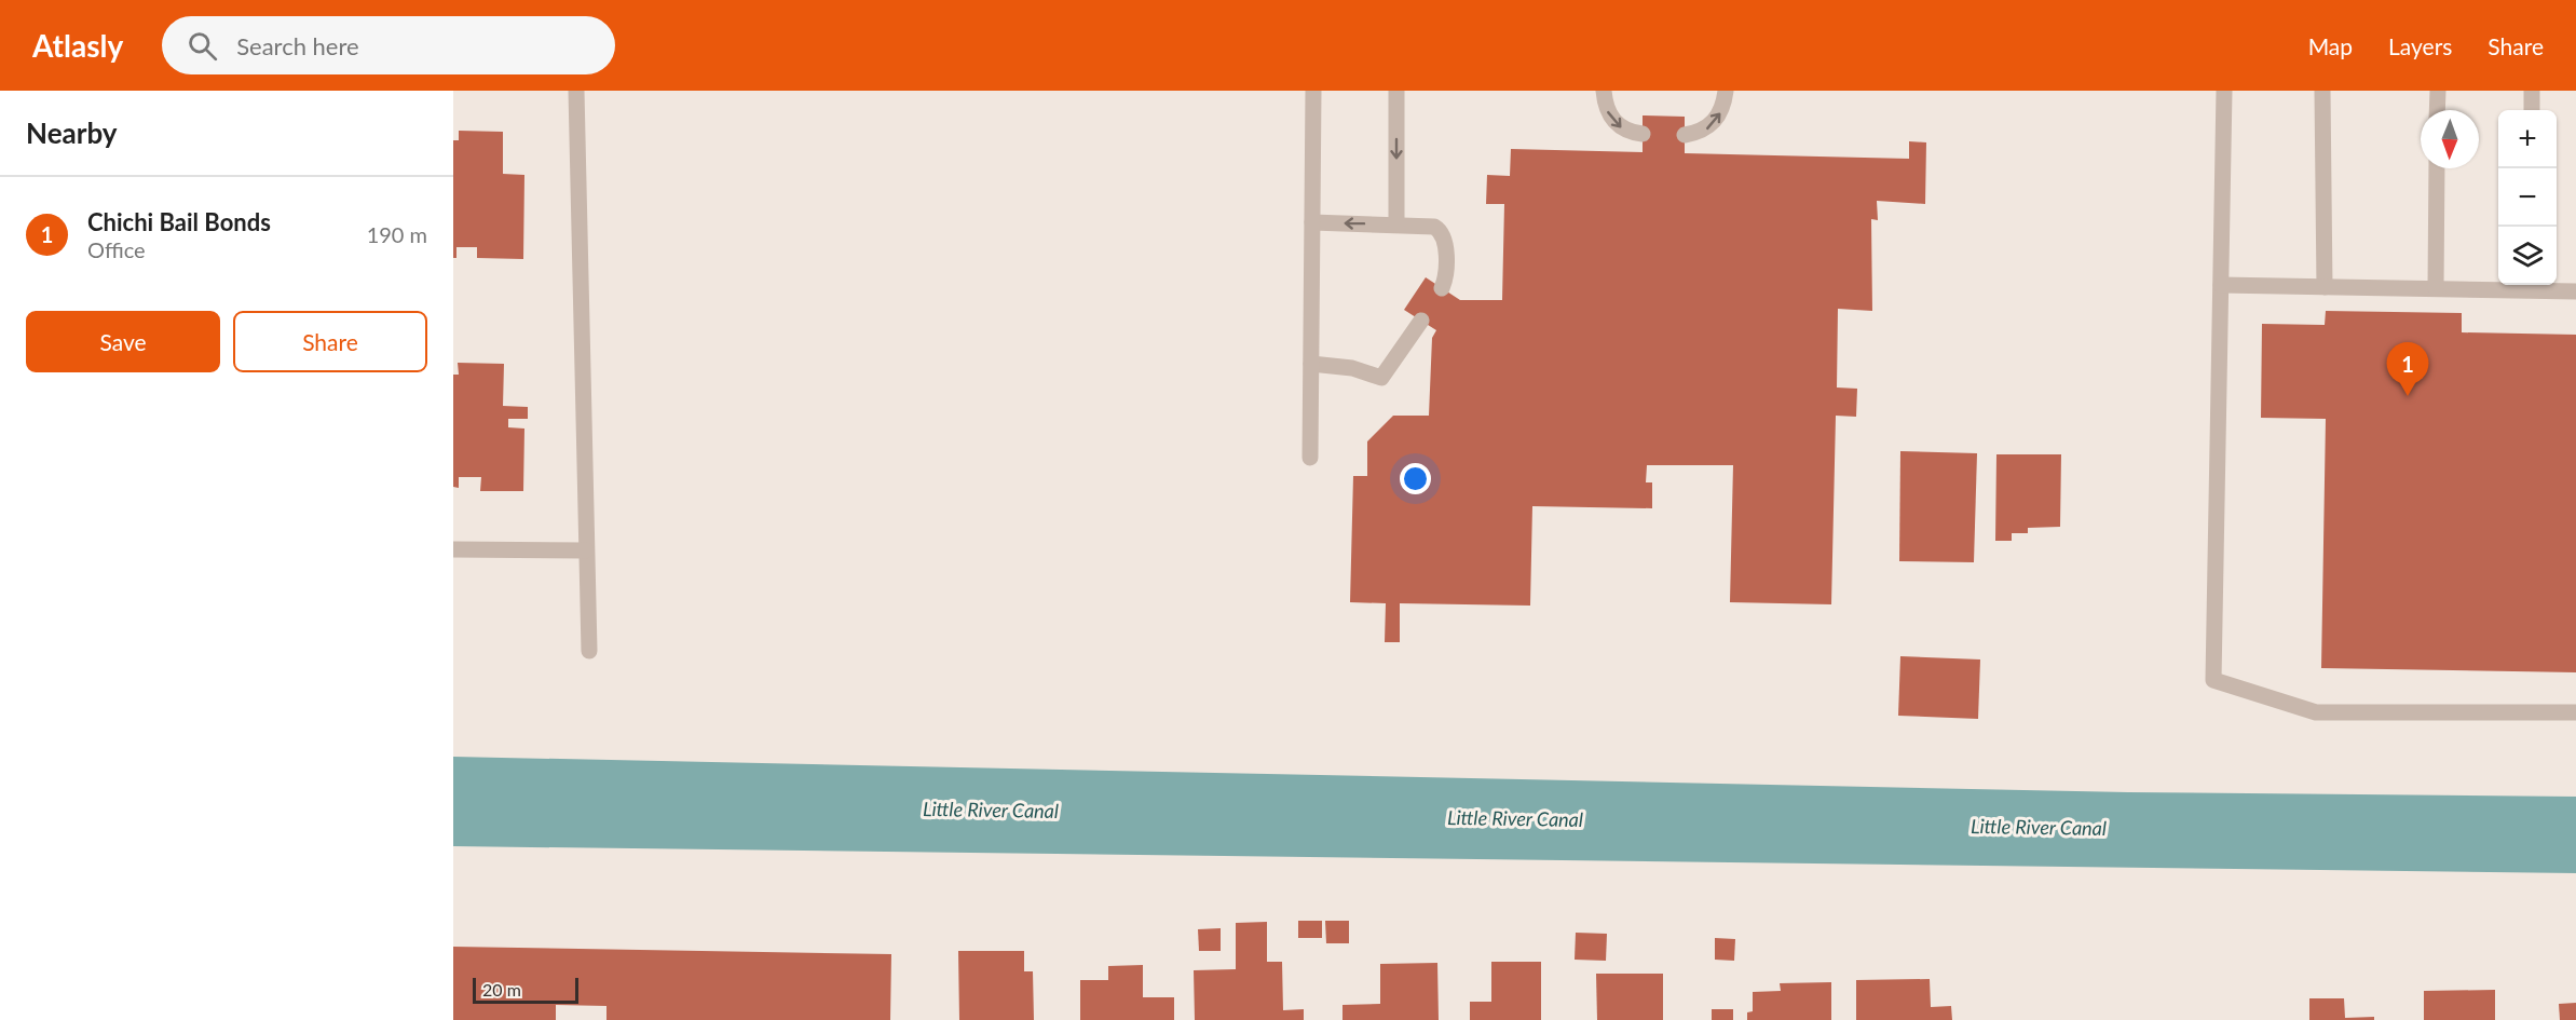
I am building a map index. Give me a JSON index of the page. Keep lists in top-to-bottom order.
{
  "water": ["Little River Canal"],
  "scale_bar": "20 m",
  "north": "bottom",
  "page": {
    "header": "Atlasly",
    "search": "Search here",
    "nav": ["Map", "Layers", "Share"],
    "heading": "Nearby",
    "map_buttons": ["+", "−"],
    "list": [
      {
        "mark": "1",
        "name": "Chichi Bail Bonds",
        "note": "Office",
        "value": "190 m"
      }
    ],
    "buttons": ["Save", "Share"],
    "pins": "1",
    "scale": "20 m"
  }
}
